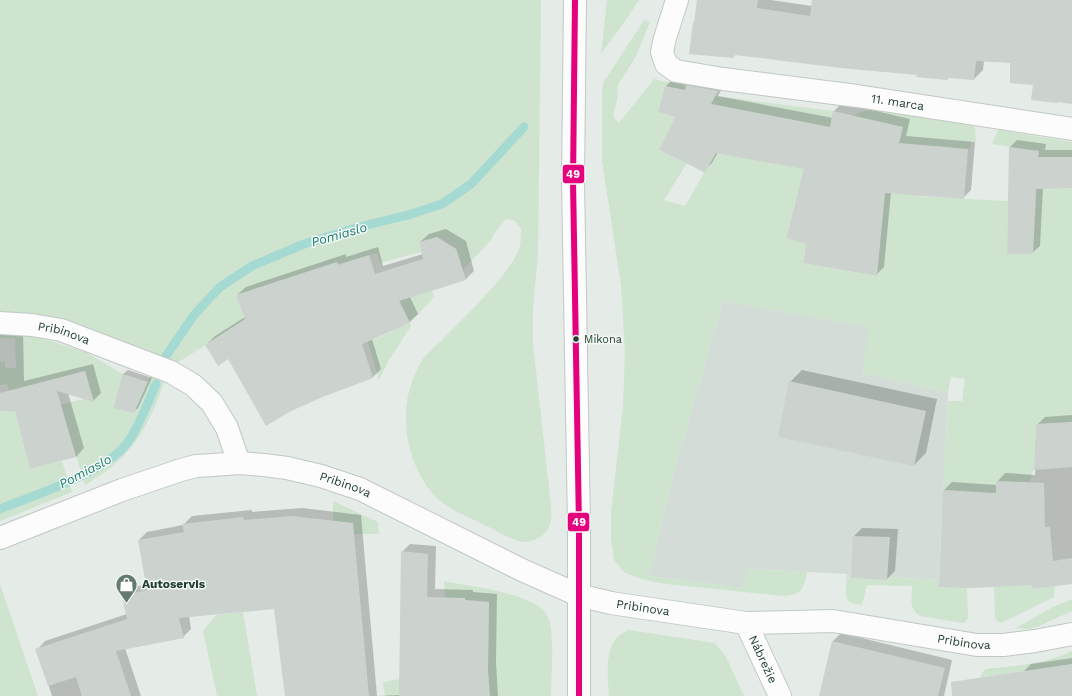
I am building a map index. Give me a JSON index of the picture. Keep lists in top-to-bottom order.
{
  "streets": {
    "street": ["11. marca", "Pribinova", "Nábrežie"]
  },
  "crossings": [
    ["Pribinova", "Nábrežie"]
  ],
  "water": ["Pomiaslo"],
  "places": {
    "other": ["Mikona"],
    "shop": ["Autoservis"]
  },
  "lines": ["transit line 49"]
}
